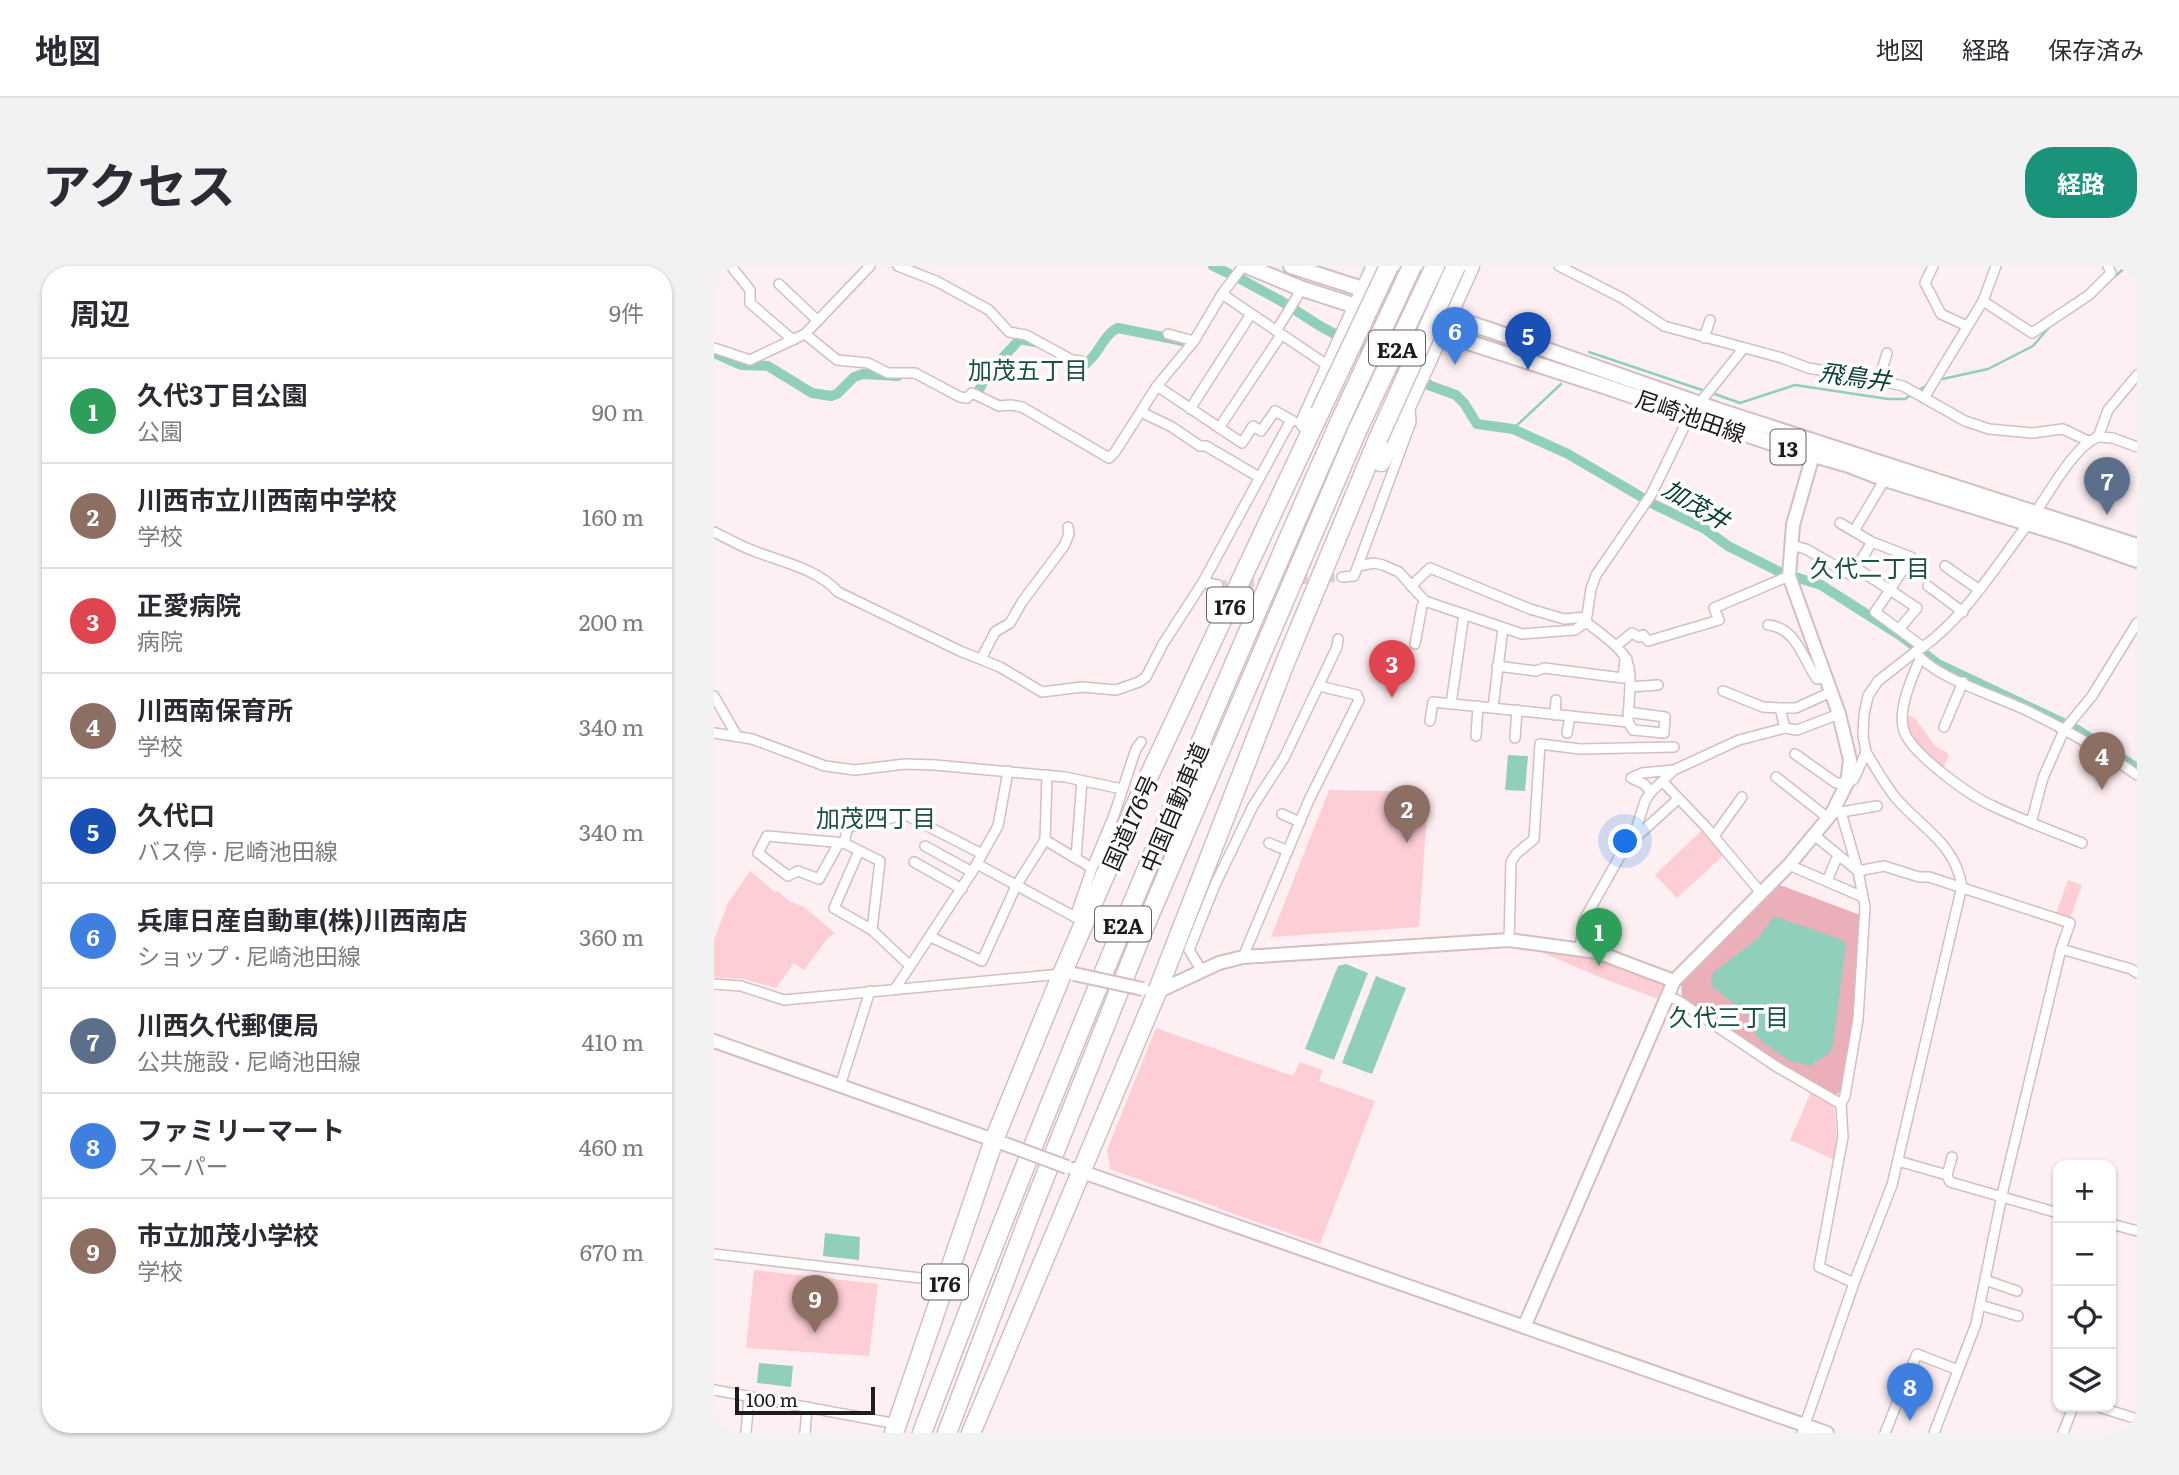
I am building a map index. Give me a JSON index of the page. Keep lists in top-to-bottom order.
{
  "streets": {
    "highway": [
      "E2A",
      "176",
      "中国自動車道",
      "国道176号"
    ],
    "main road": ["尼崎池田線", "13"]
  },
  "districts": [
    "加茂五丁目",
    "久代二丁目",
    "加茂四丁目",
    "久代三丁目"
  ],
  "water": ["飛鳥井", "加茂井"],
  "scale_bar": "100 m",
  "page": {
    "header": "地図",
    "nav": ["地図", "経路", "保存済み"],
    "title": "アクセス",
    "buttons": "経路",
    "heading": ["周辺", "9件"],
    "pins": [
      "6",
      "5",
      "7",
      "3",
      "4",
      "2",
      "1",
      "9",
      "8"
    ],
    "list": [
      {
        "mark": "1",
        "name": "久代3丁目公園",
        "note": "公園",
        "value": "90 m"
      },
      {
        "mark": "2",
        "name": "川西市立川西南中学校",
        "note": "学校",
        "value": "160 m"
      },
      {
        "mark": "3",
        "name": "正愛病院",
        "note": "病院",
        "value": "200 m"
      },
      {
        "mark": "4",
        "name": "川西南保育所",
        "note": "学校",
        "value": "340 m"
      },
      {
        "mark": "5",
        "name": "久代口",
        "note": "バス停 · 尼崎池田線",
        "value": "340 m"
      },
      {
        "mark": "6",
        "name": "兵庫日産自動車(株)川西南店",
        "note": "ショップ · 尼崎池田線",
        "value": "360 m"
      },
      {
        "mark": "7",
        "name": "川西久代郵便局",
        "note": "公共施設 · 尼崎池田線",
        "value": "410 m"
      },
      {
        "mark": "8",
        "name": "ファミリーマート",
        "note": "スーパー",
        "value": "460 m"
      },
      {
        "mark": "9",
        "name": "市立加茂小学校",
        "note": "学校",
        "value": "670 m"
      }
    ],
    "map_buttons": ["+", "−"],
    "scale": "100 m"
  }
}
